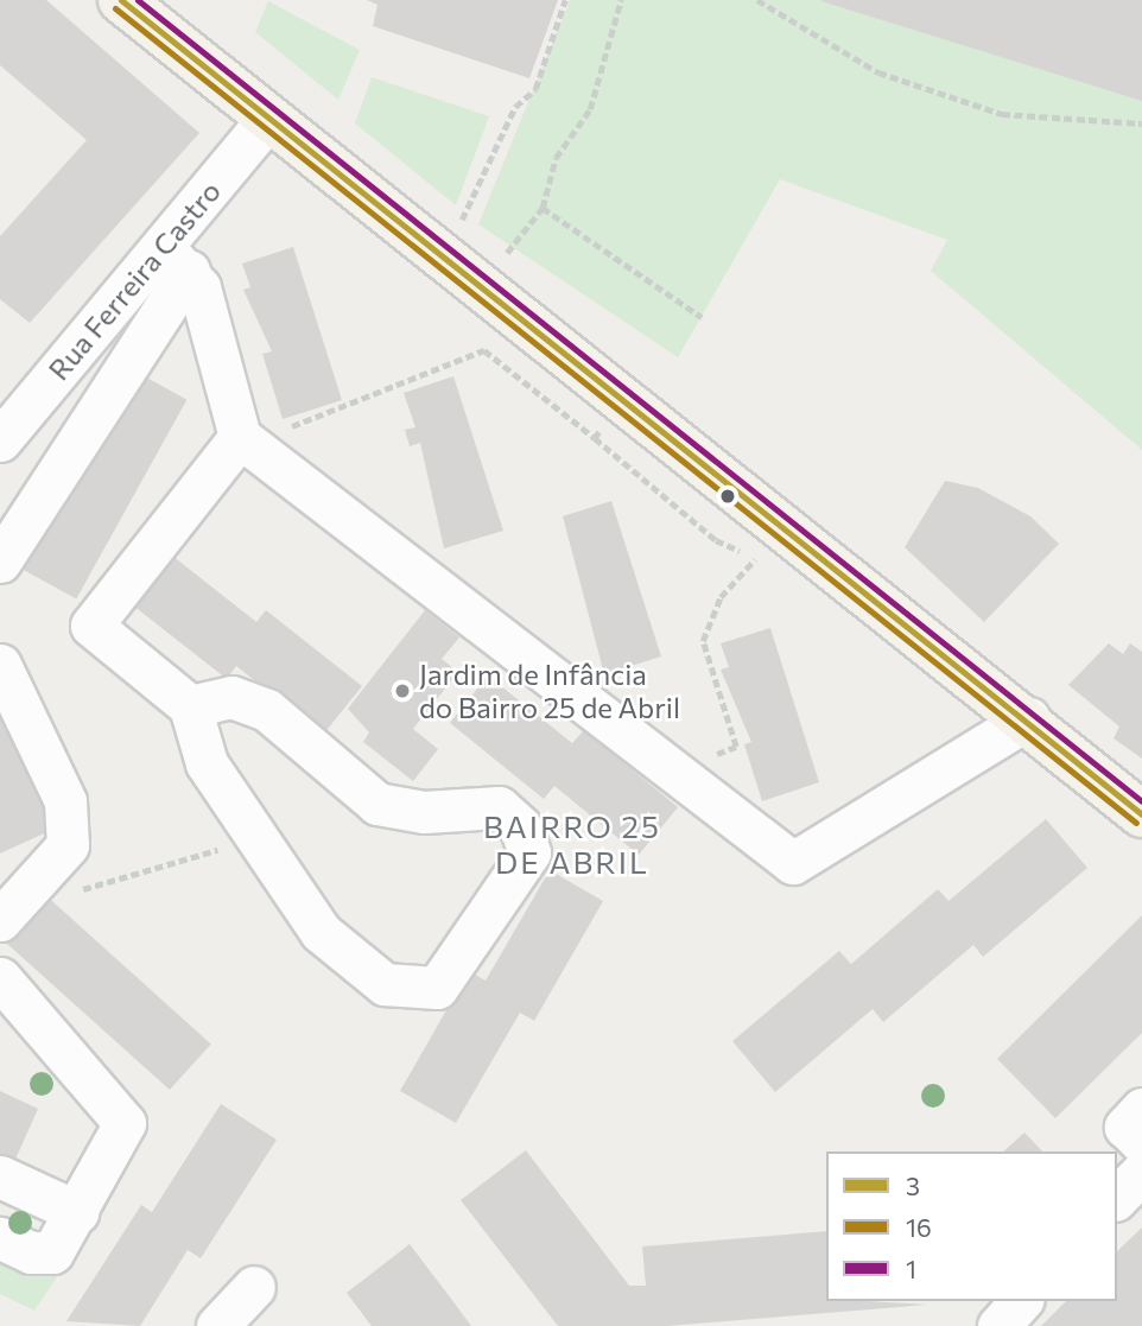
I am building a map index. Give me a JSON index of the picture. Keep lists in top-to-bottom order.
{
  "streets": {
    "street": ["Rua Ferreira Castro"]
  },
  "districts": ["BAIRRO 25 DE ABRIL"],
  "places": ["Jardim de Infância do Bairro 25 de Abril"],
  "lines": ["transit line 3", "transit line 1", "transit line 16"],
  "legend": ["3", "16", "1"]
}
